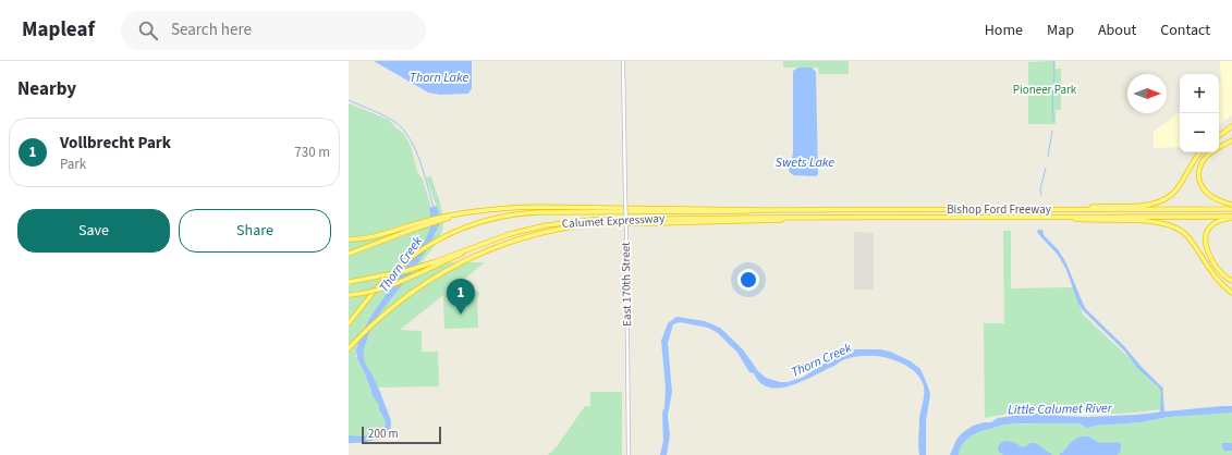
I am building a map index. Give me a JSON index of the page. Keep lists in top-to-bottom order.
{
  "streets": {
    "highway": ["Bishop Ford Freeway", "Calumet Expressway"],
    "street": ["East 170th Street"]
  },
  "crossings": [
    ["Bishop Ford Freeway", "Calumet Expressway"]
  ],
  "water": [
    "Thorn Lake",
    "Swets Lake",
    "Thorn Creek",
    "Little Calumet River"
  ],
  "parks": ["Pioneer Park"],
  "scale_bar": "200 m",
  "north": "right",
  "page": {
    "header": "Mapleaf",
    "search": "Search here",
    "nav": [
      "Home",
      "Map",
      "About",
      "Contact"
    ],
    "heading": "Nearby",
    "map_buttons": ["+", "−"],
    "list": [
      {
        "mark": "1",
        "name": "Vollbrecht Park",
        "note": "Park",
        "value": "730 m"
      }
    ],
    "buttons": ["Save", "Share"],
    "pins": "1",
    "scale": "200 m"
  }
}
